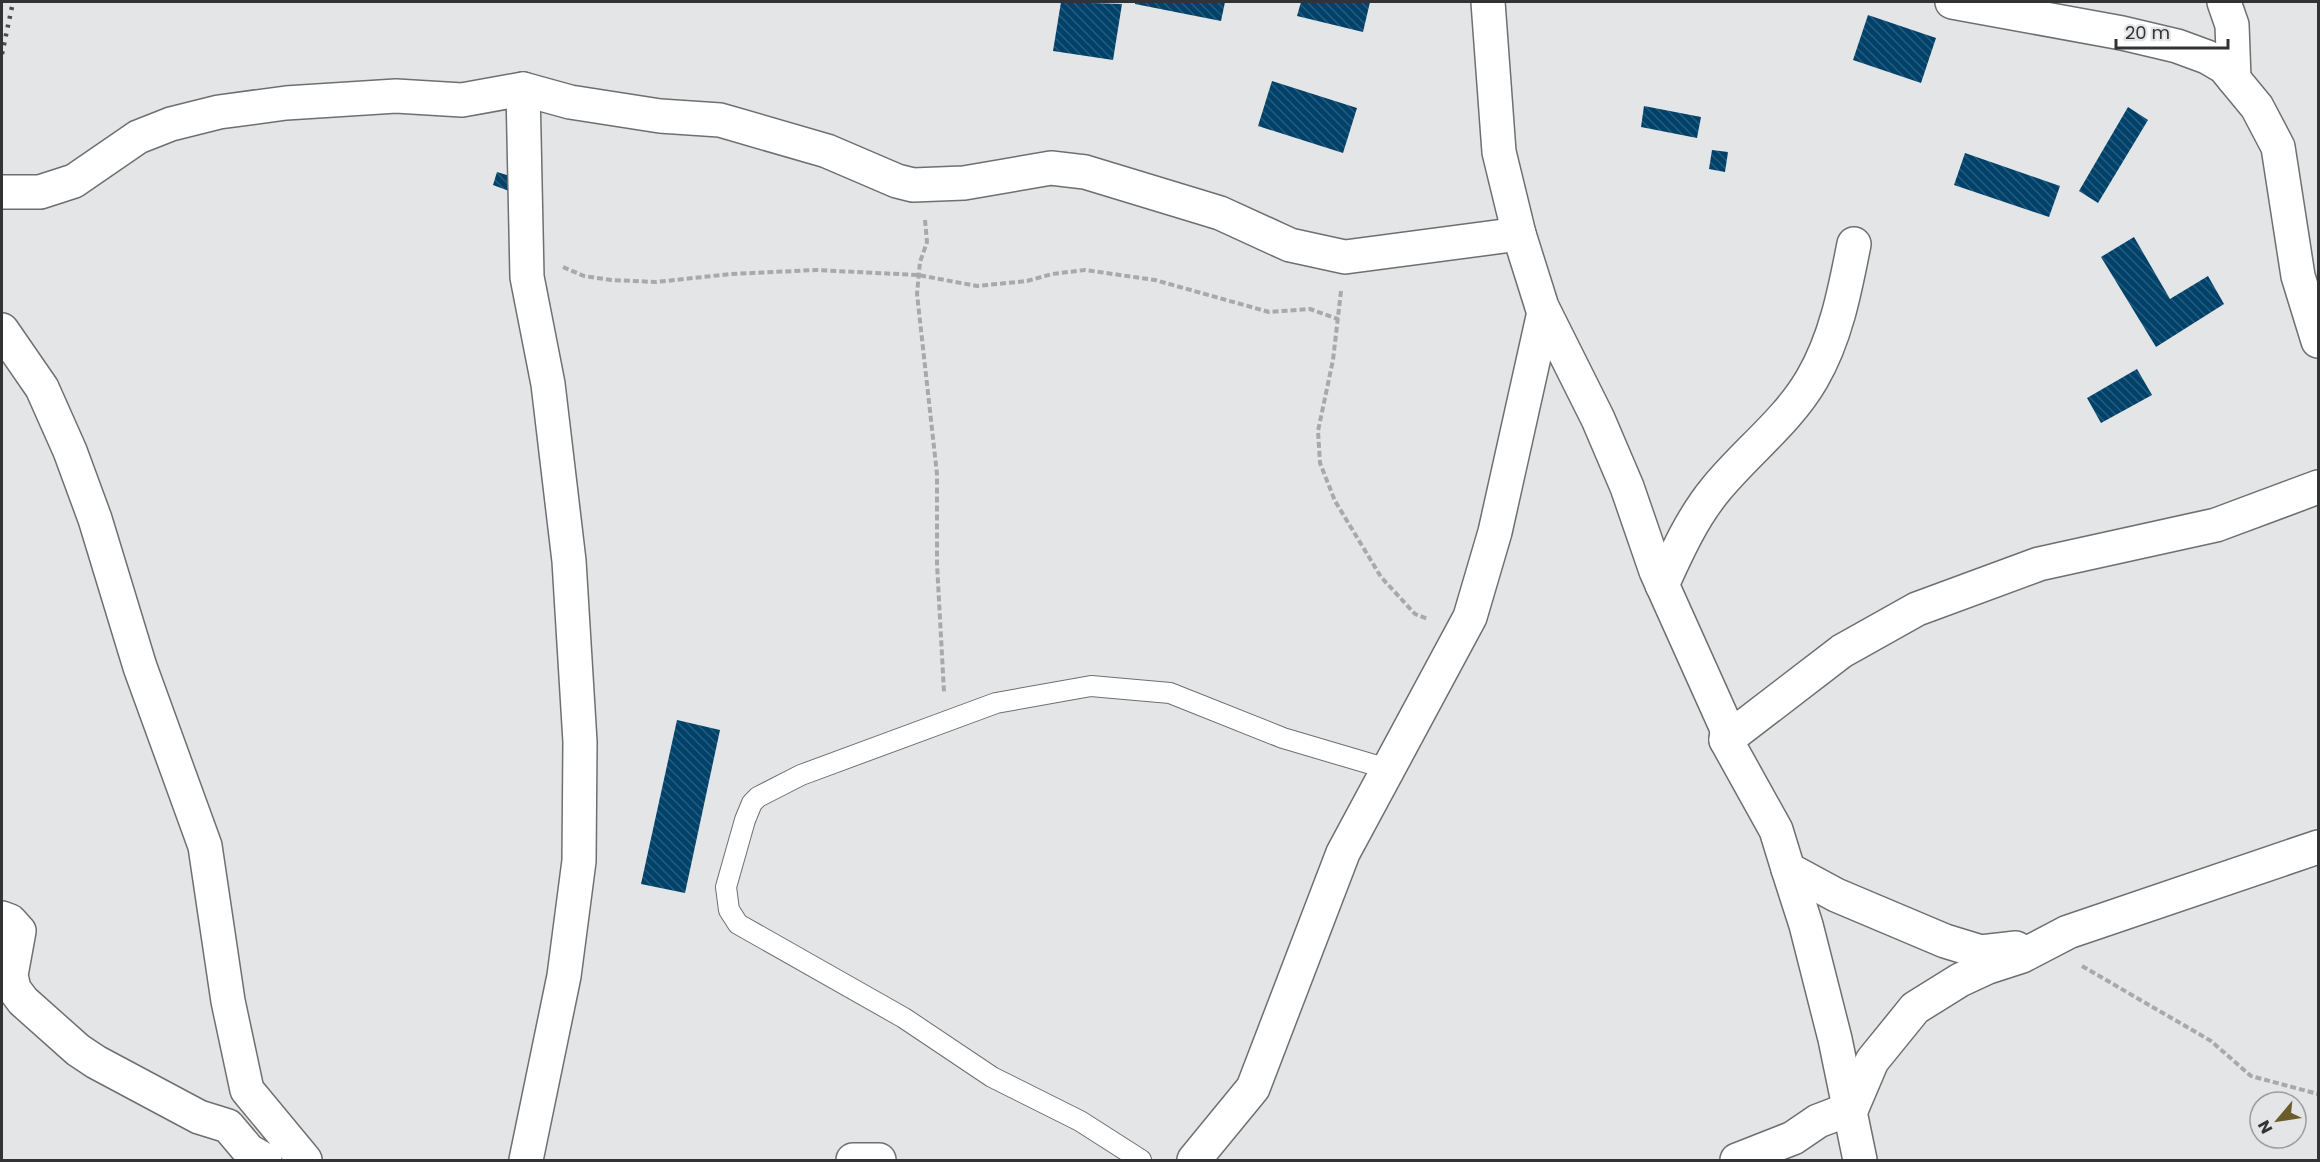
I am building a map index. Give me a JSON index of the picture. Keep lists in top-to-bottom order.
{
  "scale_bar": "20 m",
  "north": "bottom left"
}
